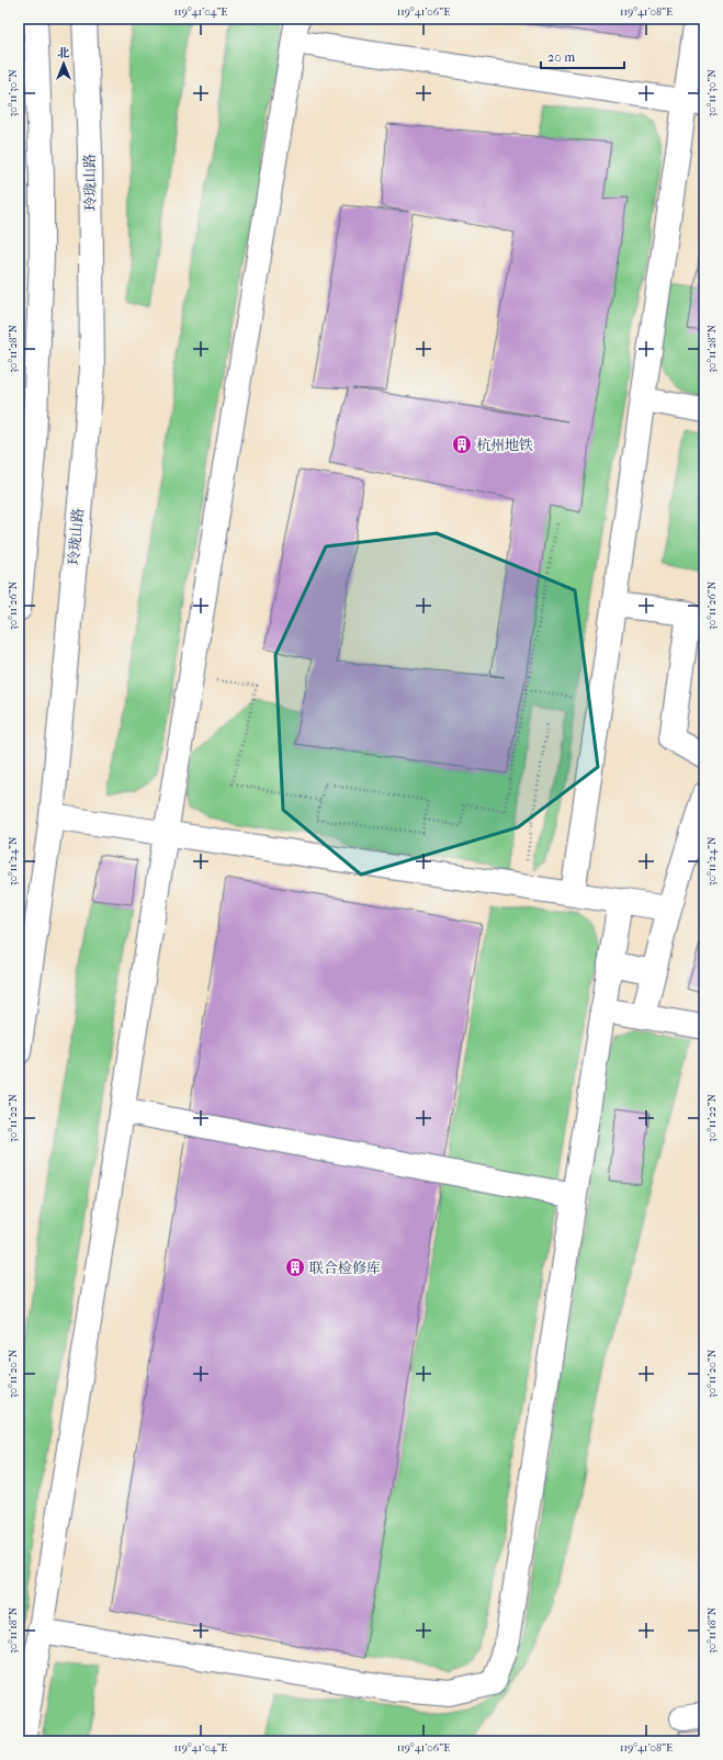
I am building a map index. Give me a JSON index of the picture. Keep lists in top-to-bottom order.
{
  "streets": {
    "main road": ["玲珑山路"]
  },
  "places": {
    "building": ["杭州地铁", "联合检修库"]
  },
  "scale_bar": "20 m",
  "north": "top",
  "coordinates": [
    "119°41'04\"E",
    "119°41'06\"E",
    "119°41'08\"E",
    "30°11'30\"N",
    "30°11'28\"N",
    "30°11'26\"N",
    "30°11'24\"N",
    "30°11'22\"N",
    "30°11'20\"N",
    "30°11'18\"N"
  ]
}
